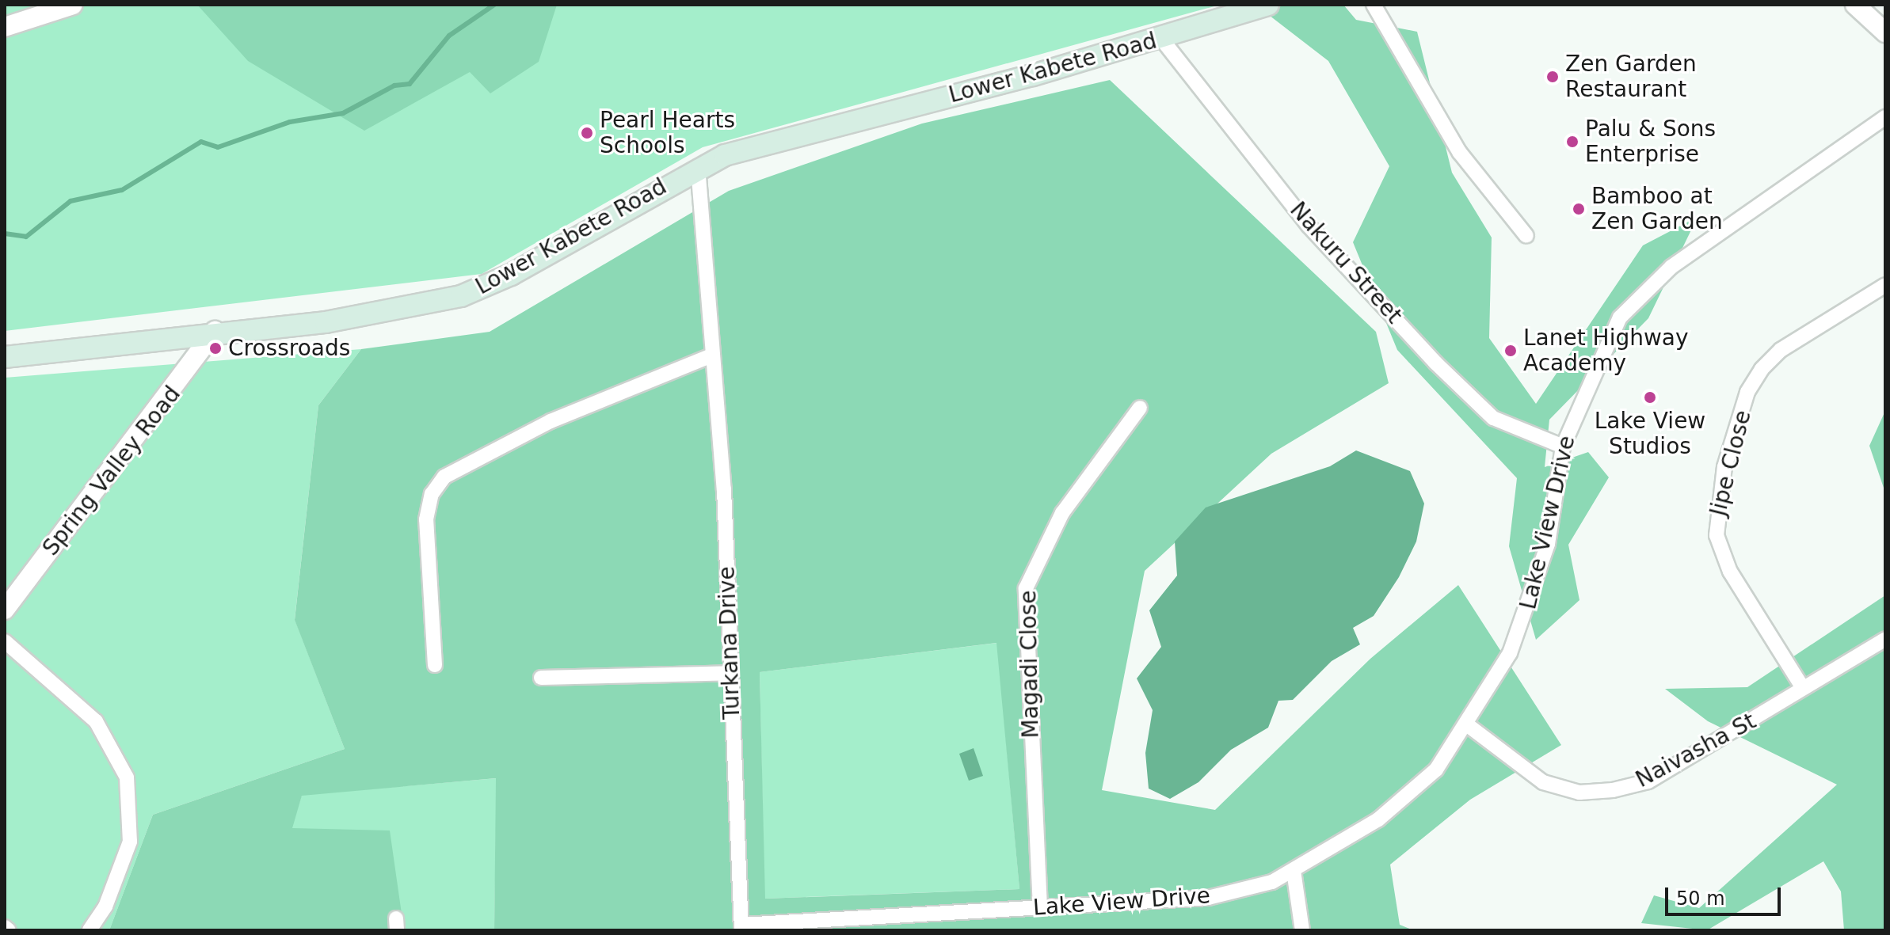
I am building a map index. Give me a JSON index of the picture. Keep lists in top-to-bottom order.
{
  "streets": {
    "main road": ["Lower Kabete Road"],
    "street": [
      "Nakuru Street",
      "Jipe Close",
      "Spring Valley Road",
      "Lake View Drive",
      "Turkana Drive",
      "Magadi Close",
      "Naivasha St"
    ]
  },
  "crossings": [
    ["Lower Kabete Road", "Nakuru Street"],
    ["Lower Kabete Road", "Spring Valley Road"],
    ["Lower Kabete Road", "Turkana Drive"],
    ["Nakuru Street", "Lake View Drive"],
    ["Jipe Close", "Naivasha St"],
    ["Lake View Drive", "Turkana Drive"],
    ["Lake View Drive", "Magadi Close"],
    ["Lake View Drive", "Naivasha St"]
  ],
  "places": [
    "Zen Garden Restaurant",
    "Pearl Hearts Schools",
    "Palu & Sons Enterprise",
    "Bamboo at Zen Garden",
    "Crossroads",
    "Lanet Highway Academy",
    "Lake View Studios"
  ],
  "scale_bar": "50 m"
}
